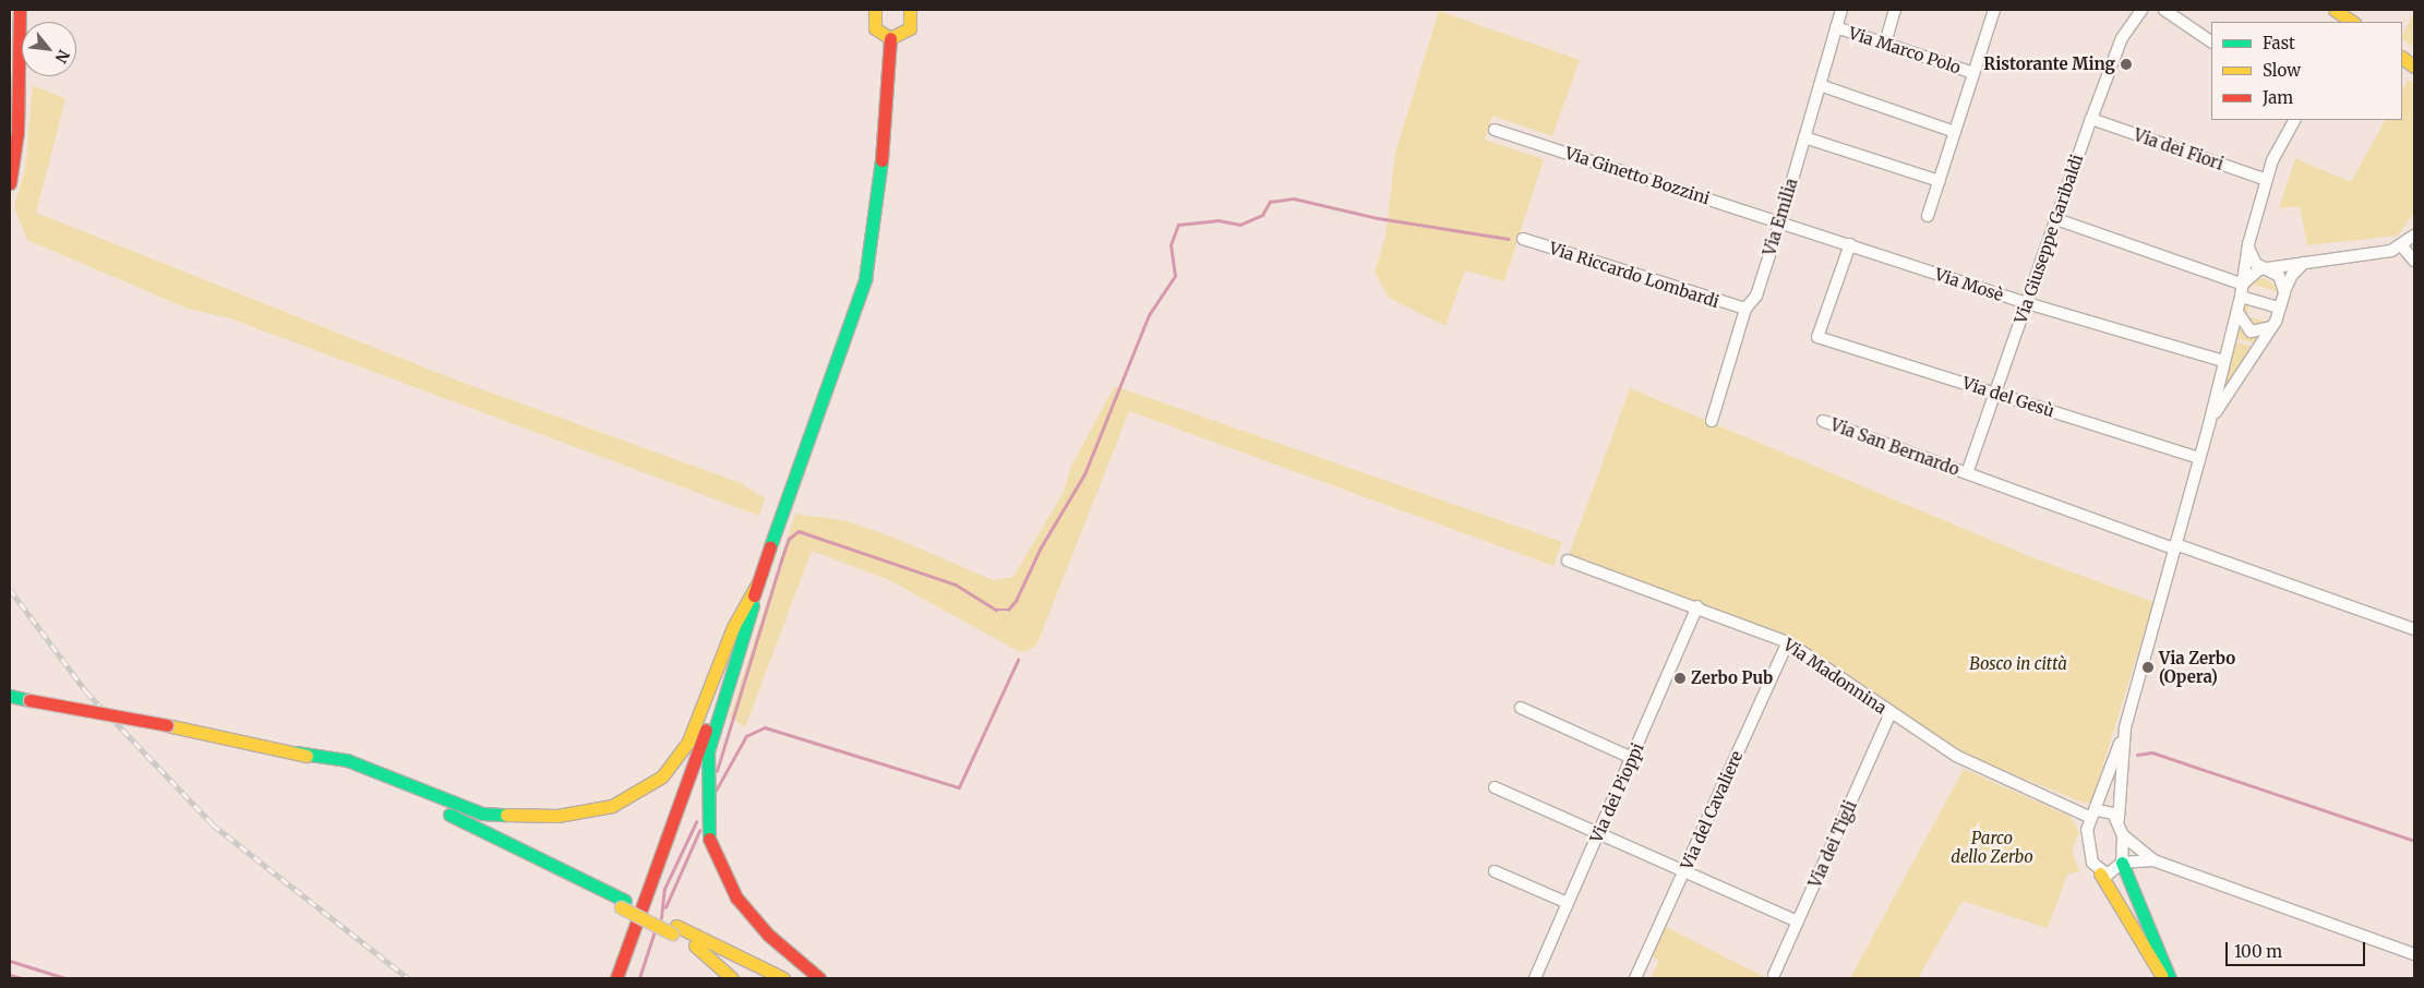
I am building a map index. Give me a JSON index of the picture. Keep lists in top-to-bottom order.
{
  "streets": {
    "street": [
      "Via Marco Polo",
      "Via dei Fiori",
      "Via Ginetto Bozzini",
      "Via Emilia",
      "Via Giuseppe Garibaldi",
      "Via Riccardo Lombardi",
      "Via Mosè",
      "Via del Gesù",
      "Via San Bernardo",
      "Via Madonnina",
      "Via dei Pioppi",
      "Via del Cavaliere",
      "Via dei Tigli"
    ]
  },
  "crossings": [
    ["Via Marco Polo", "Via Emilia"],
    ["Via dei Fiori", "Via Giuseppe Garibaldi"],
    ["Via Ginetto Bozzini", "Via Emilia"],
    ["Via Ginetto Bozzini", "Via Mosè"],
    ["Via Emilia", "Via Riccardo Lombardi"],
    ["Via Emilia", "Via Mosè"],
    ["Via Giuseppe Garibaldi", "Via Mosè"],
    ["Via Giuseppe Garibaldi", "Via del Gesù"],
    ["Via Giuseppe Garibaldi", "Via San Bernardo"],
    ["Via Mosè", "Via del Gesù"],
    ["Via Madonnina", "Via dei Pioppi"],
    ["Via Madonnina", "Via del Cavaliere"],
    ["Via Madonnina", "Via dei Tigli"]
  ],
  "parks": ["Bosco in città", "Parco dello Zerbo"],
  "places": ["Ristorante Ming", "Via Zerbo (Opera)", "Zerbo Pub"],
  "legend": ["Fast", "Slow", "Jam"],
  "scale_bar": "100 m",
  "north": "bottom right"
}
